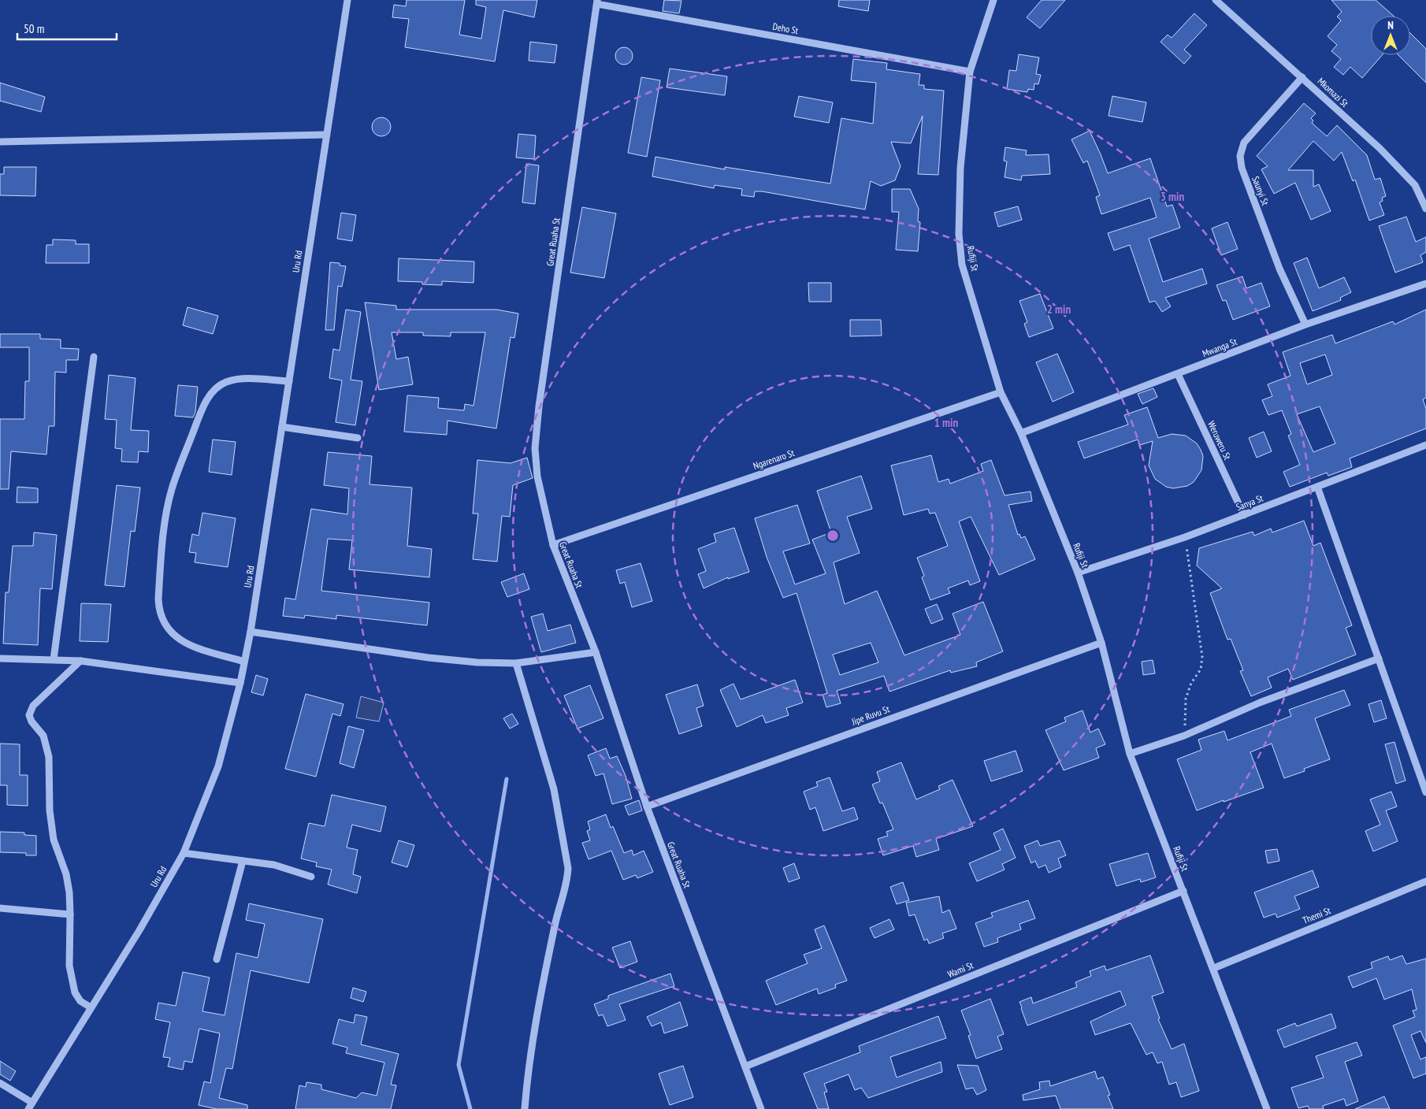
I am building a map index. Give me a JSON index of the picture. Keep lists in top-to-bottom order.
{
  "streets": {
    "street": [
      "Deho St",
      "Mkomazi St",
      "Saunyi St",
      "Great Ruaha St",
      "Rufiji St",
      "Uru Rd",
      "Mwanga St",
      "Weruweru St",
      "Ngarenaro St",
      "Sanya St",
      "Jipe Ruvu St",
      "Themi St",
      "Wami St"
    ]
  },
  "crossings": [
    ["Deho St", "Great Ruaha St"],
    ["Deho St", "Rufiji St"],
    ["Mkomazi St", "Saunyi St"],
    ["Saunyi St", "Mwanga St"],
    ["Great Ruaha St", "Ngarenaro St"],
    ["Great Ruaha St", "Jipe Ruvu St"],
    ["Great Ruaha St", "Wami St"],
    ["Rufiji St", "Mwanga St"],
    ["Rufiji St", "Ngarenaro St"],
    ["Rufiji St", "Sanya St"],
    ["Rufiji St", "Jipe Ruvu St"],
    ["Rufiji St", "Themi St"],
    ["Rufiji St", "Wami St"],
    ["Mwanga St", "Weruweru St"],
    ["Weruweru St", "Sanya St"]
  ],
  "scale_bar": "50 m",
  "north": "top",
  "rings": ["3 min", "2 min", "1 min"]
}
